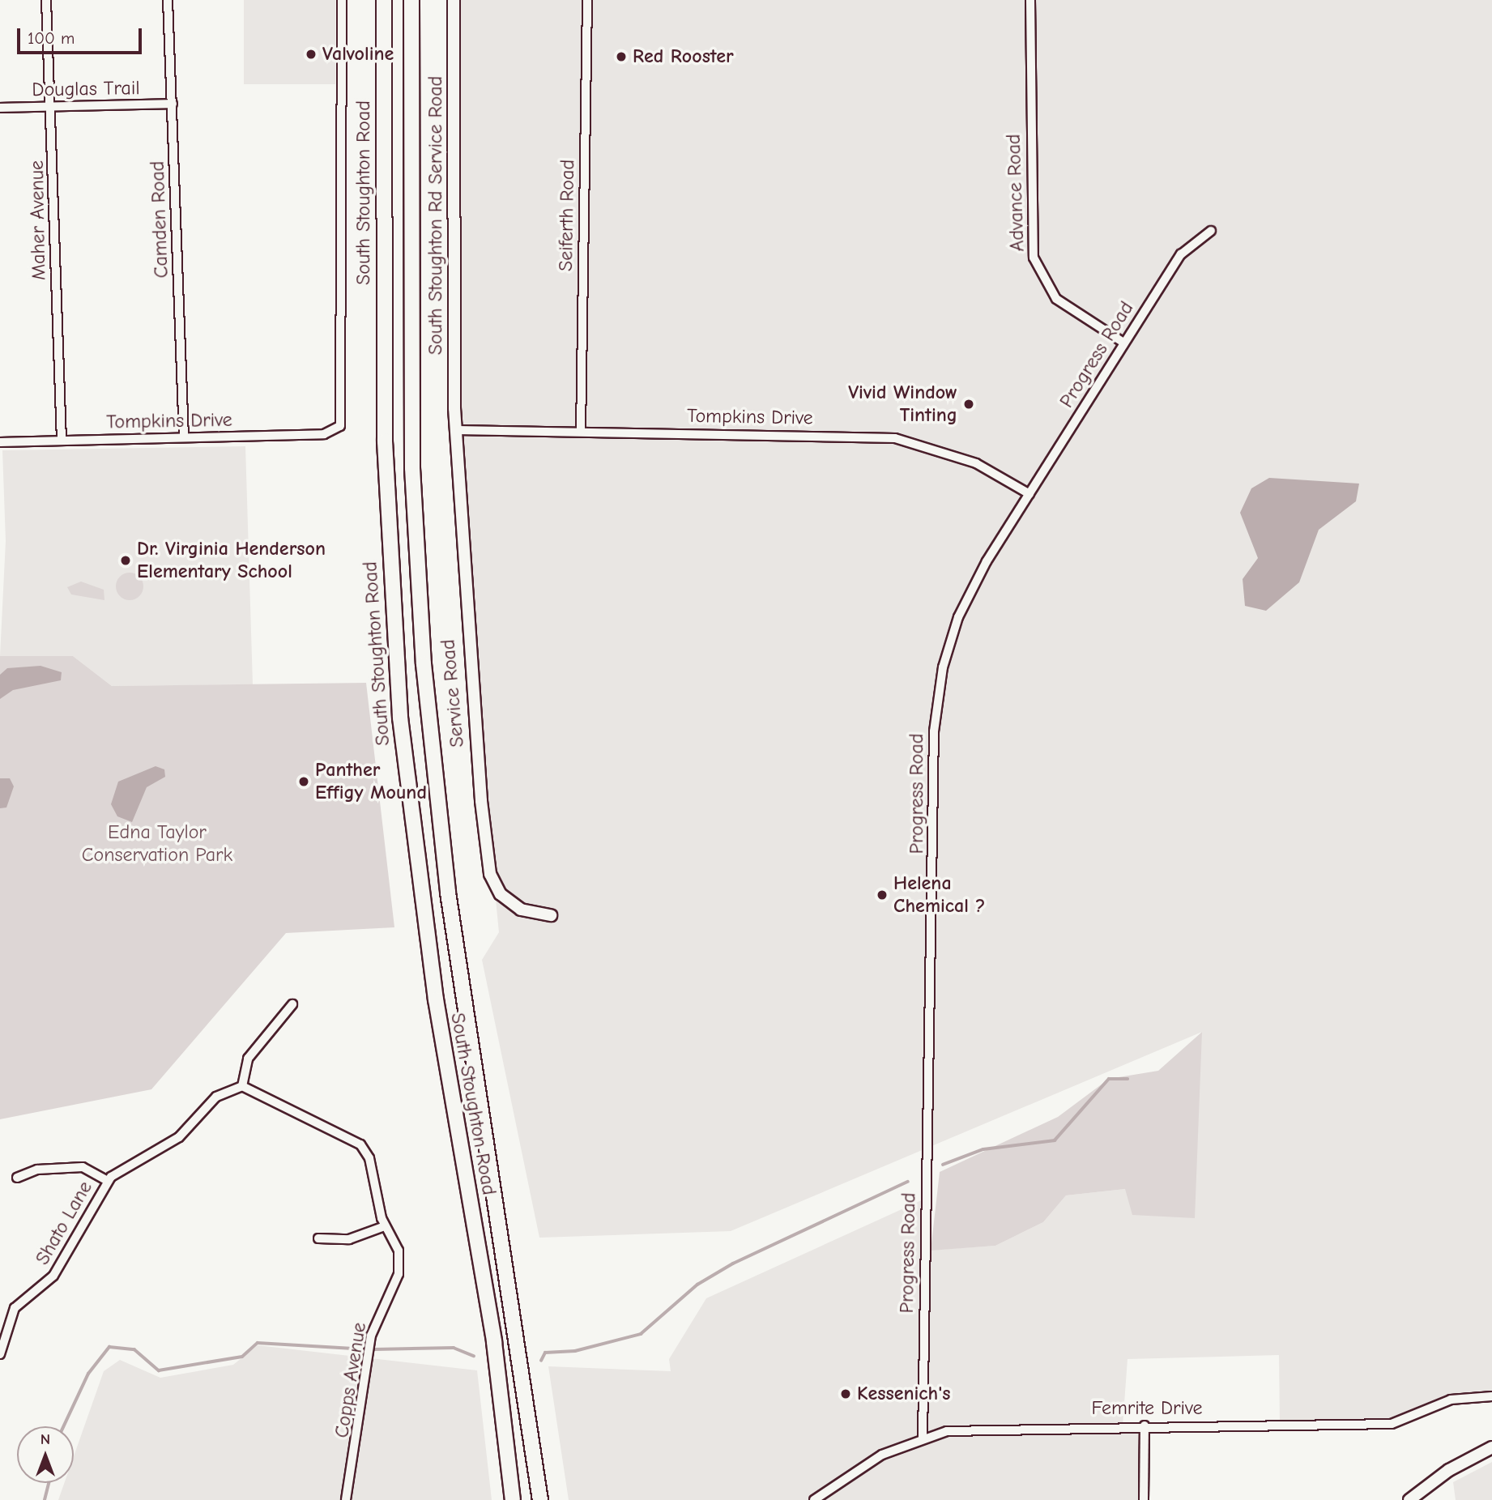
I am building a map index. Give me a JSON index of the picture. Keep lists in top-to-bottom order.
{
  "streets": {
    "main road": ["South Stoughton Road"],
    "street": [
      "Douglas Trail",
      "Advance Road",
      "South Stoughton Rd Service Road",
      "Seiferth Road",
      "Camden Road",
      "Maher Avenue",
      "Progress Road",
      "Tompkins Drive",
      "Service Road",
      "Shato Lane",
      "Copps Avenue",
      "Femrite Drive"
    ]
  },
  "crossings": [
    ["Douglas Trail", "Camden Road"],
    ["Douglas Trail", "Maher Avenue"],
    ["Advance Road", "Progress Road"],
    ["South Stoughton Rd Service Road", "Tompkins Drive"],
    ["South Stoughton Rd Service Road", "Service Road"],
    ["Seiferth Road", "Tompkins Drive"],
    ["Camden Road", "Tompkins Drive"],
    ["Maher Avenue", "Tompkins Drive"],
    ["Progress Road", "Tompkins Drive"],
    ["Progress Road", "Femrite Drive"],
    ["Tompkins Drive", "Service Road"],
    ["Shato Lane", "Copps Avenue"]
  ],
  "parks": ["Edna Taylor Conservation Park"],
  "places": [
    "Valvoline",
    "Red Rooster",
    "Vivid Window Tinting",
    "Dr. Virginia Henderson Elementary School",
    "Panther Effigy Mound",
    "Helena Chemical ?",
    "Kessenich's"
  ],
  "scale_bar": "100 m",
  "north": "top"
}
